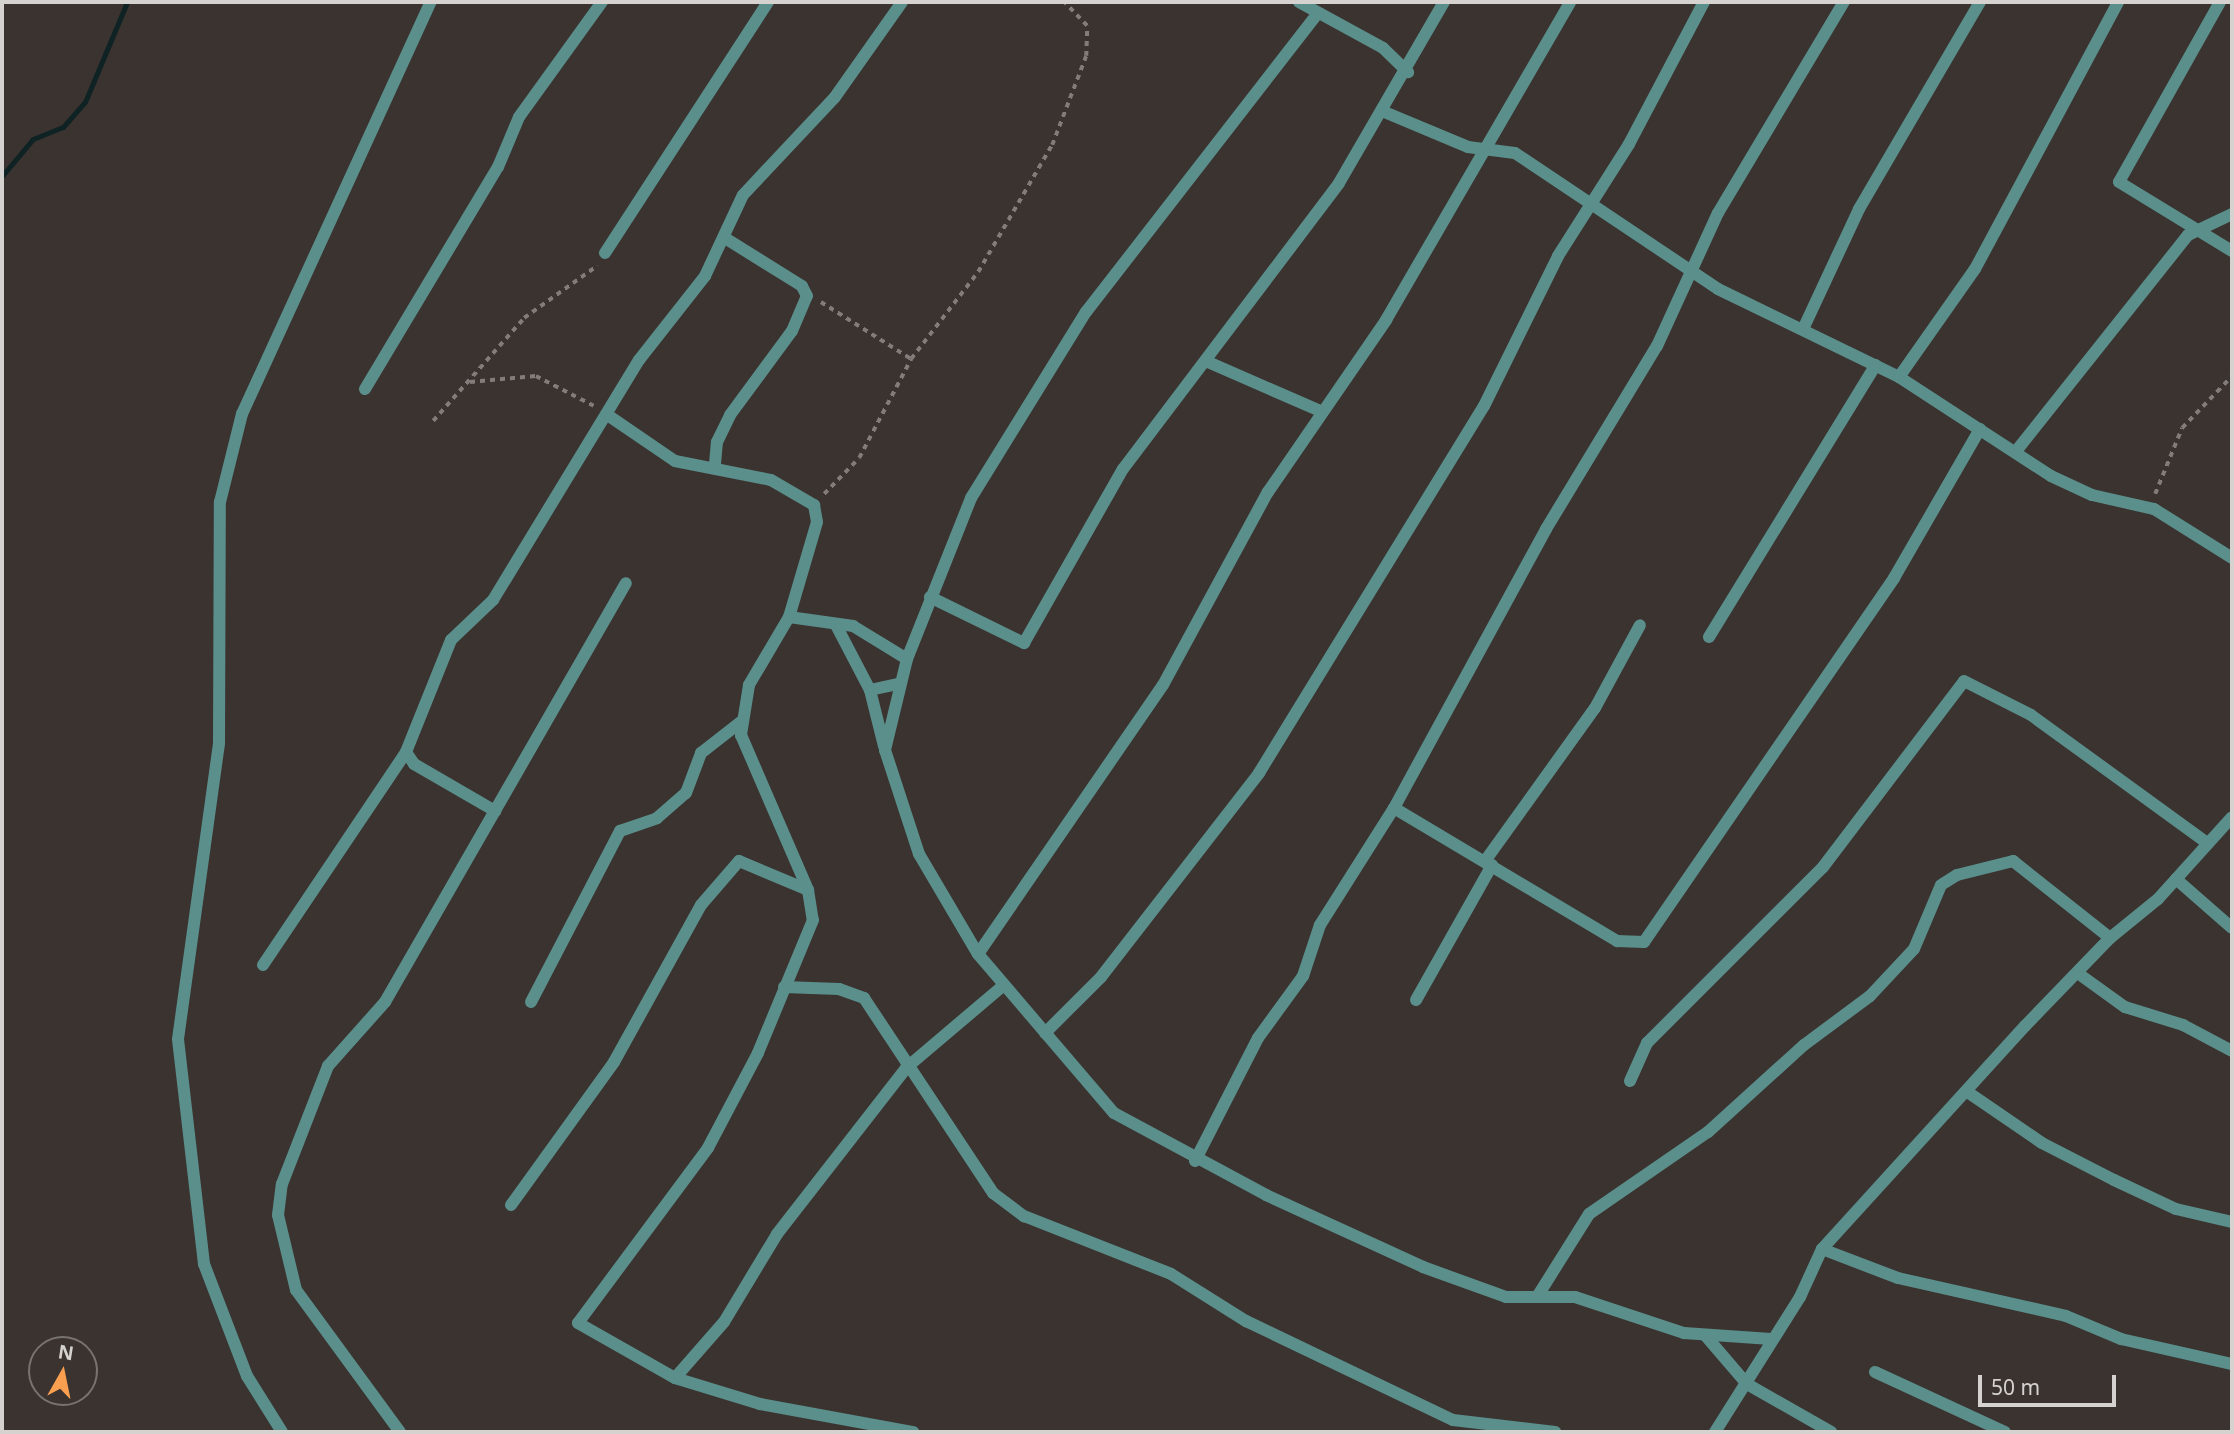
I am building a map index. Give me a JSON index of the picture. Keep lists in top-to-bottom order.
{
  "scale_bar": "50 m",
  "north": "top"
}
